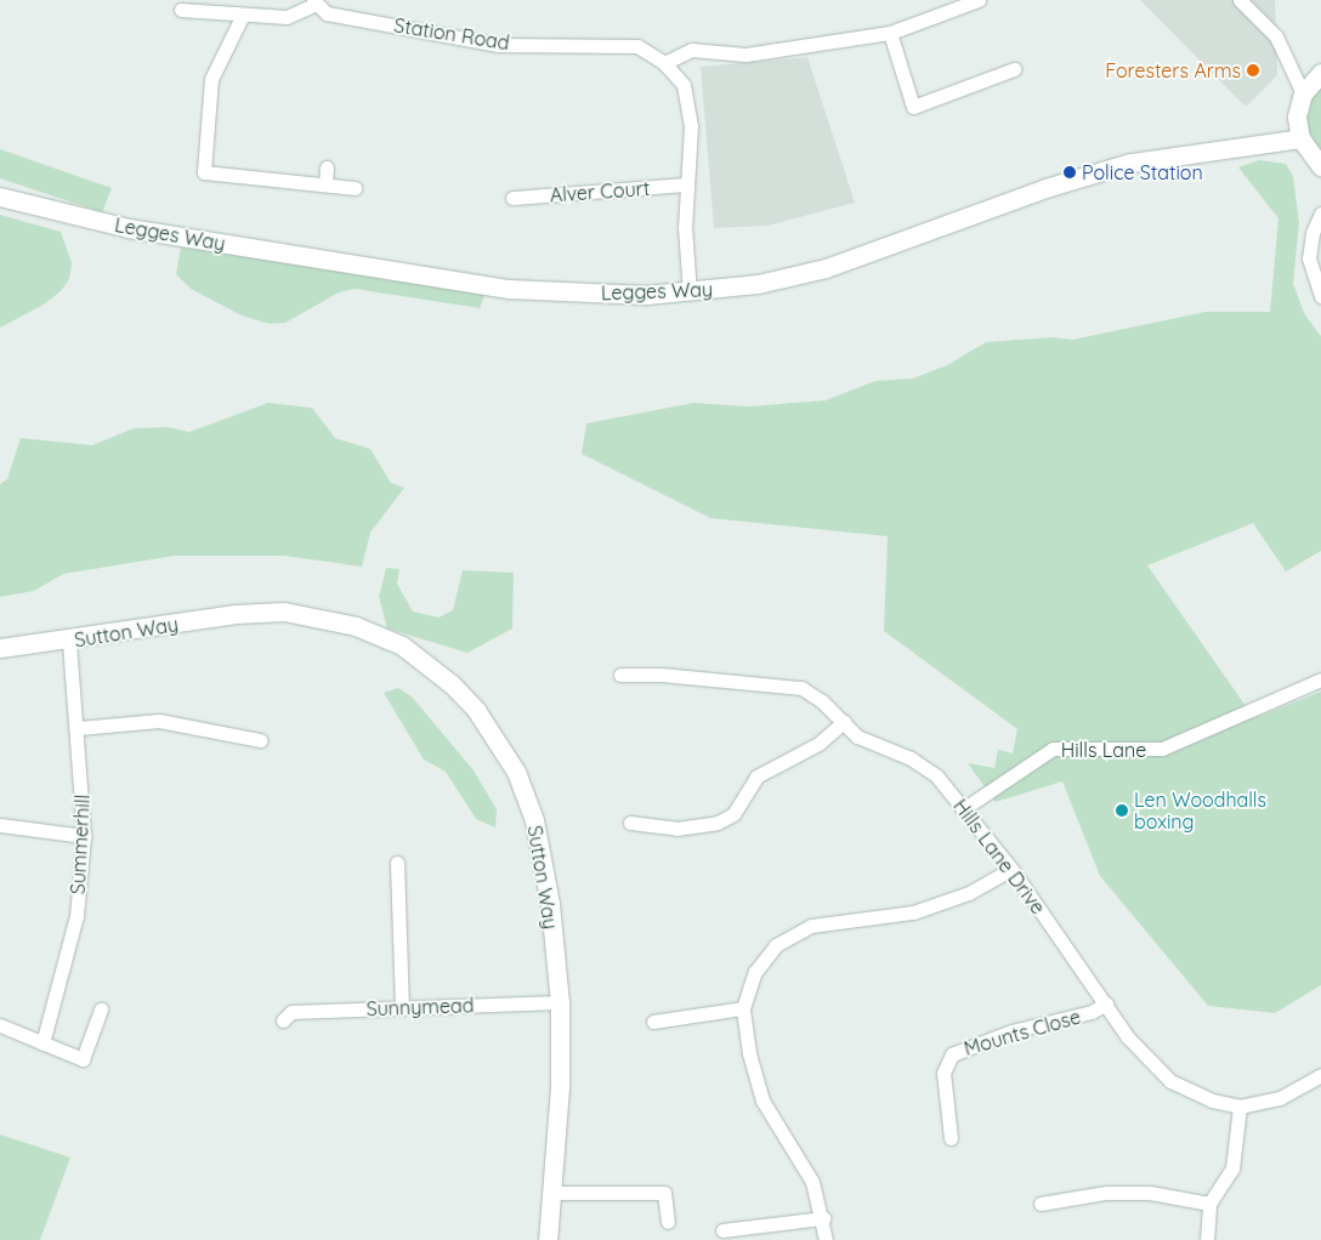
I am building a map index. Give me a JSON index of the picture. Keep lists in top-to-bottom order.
{
  "streets": {
    "street": [
      "Station Road",
      "Alver Court",
      "Legges Way",
      "Sutton Way",
      "Hills Lane",
      "Summerhill",
      "Hills Lane Drive",
      "Sunnymead",
      "Mounts Close"
    ]
  },
  "crossings": [
    ["Station Road", "Alver Court"],
    ["Station Road", "Legges Way"],
    ["Sutton Way", "Summerhill"],
    ["Sutton Way", "Sunnymead"],
    ["Hills Lane", "Hills Lane Drive"],
    ["Hills Lane Drive", "Mounts Close"]
  ],
  "places": ["Foresters Arms", "Police Station", "Len Woodhalls boxing"]
}
